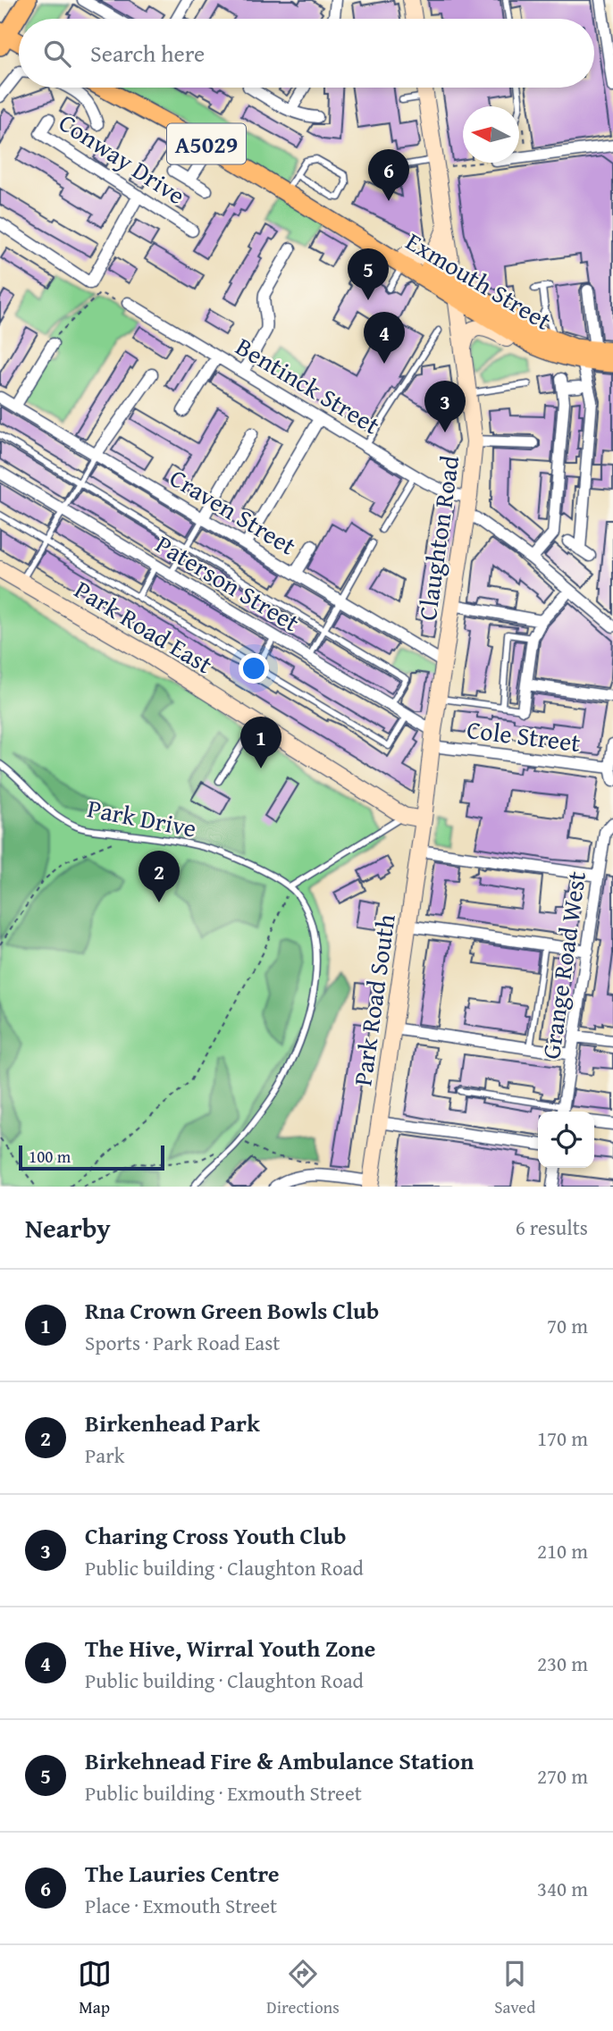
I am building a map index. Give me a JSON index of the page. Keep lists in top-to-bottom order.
{
  "streets": {
    "main road": ["A5029", "Exmouth Street"],
    "street": [
      "Conway Drive",
      "Bentinck Street",
      "Craven Street",
      "Claughton Road",
      "Paterson Street",
      "Park Road East",
      "Cole Street",
      "Grange Road West",
      "Park Road South"
    ],
    "lane": ["Park Drive"]
  },
  "crossings": [
    ["Exmouth Street", "Claughton Road"],
    ["Bentinck Street", "Claughton Road"],
    ["Craven Street", "Claughton Road"],
    ["Claughton Road", "Paterson Street"],
    ["Claughton Road", "Park Road East"],
    ["Claughton Road", "Cole Street"],
    ["Claughton Road", "Park Road South"],
    ["Paterson Street", "Cole Street"],
    ["Park Road East", "Park Road South"]
  ],
  "scale_bar": "100 m",
  "north": "left",
  "page": {
    "search": "Search here",
    "pins": [
      "6",
      "5",
      "4",
      "3",
      "1",
      "2"
    ],
    "scale": "100 m",
    "heading": ["Nearby", "6 results"],
    "list": [
      {
        "mark": "1",
        "name": "Rna Crown Green Bowls Club",
        "note": "Sports · Park Road East",
        "value": "70 m"
      },
      {
        "mark": "2",
        "name": "Birkenhead Park",
        "note": "Park",
        "value": "170 m"
      },
      {
        "mark": "3",
        "name": "Charing Cross Youth Club",
        "note": "Public building · Claughton Road",
        "value": "210 m"
      },
      {
        "mark": "4",
        "name": "The Hive, Wirral Youth Zone",
        "note": "Public building · Claughton Road",
        "value": "230 m"
      },
      {
        "mark": "5",
        "name": "Birkehnead Fire & Ambulance Station",
        "note": "Public building · Exmouth Street",
        "value": "270 m"
      },
      {
        "mark": "6",
        "name": "The Lauries Centre",
        "note": "Place · Exmouth Street",
        "value": "340 m"
      }
    ],
    "nav": ["Map", "Directions", "Saved"]
  }
}
